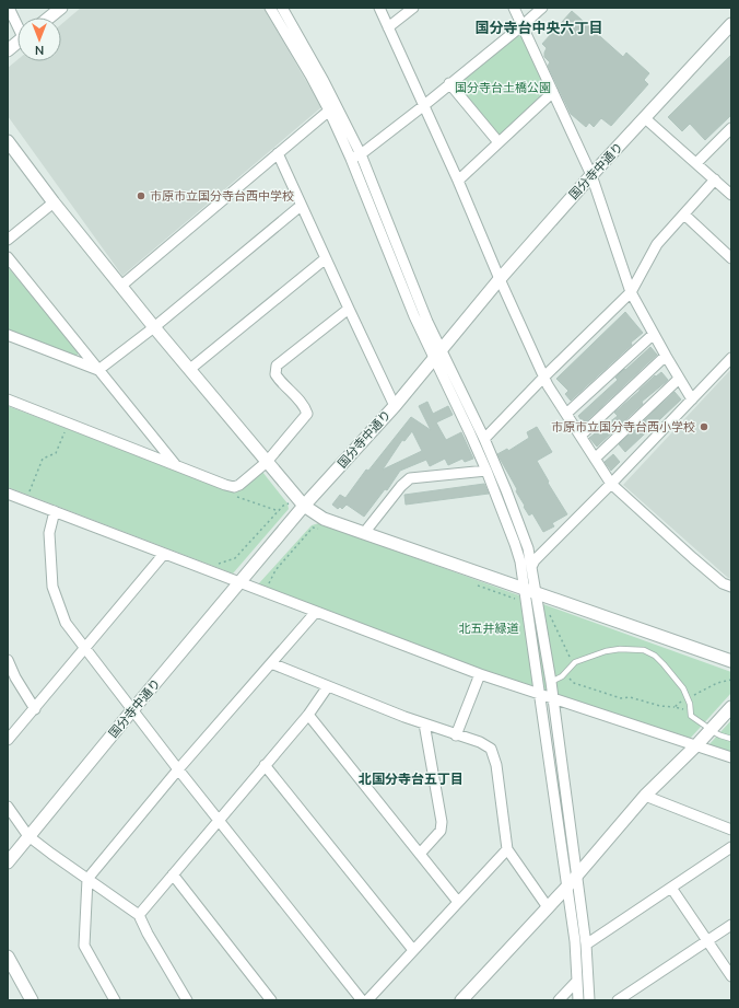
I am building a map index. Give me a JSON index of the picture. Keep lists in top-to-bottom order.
{
  "streets": {
    "street": ["国分寺中通り"]
  },
  "districts": ["国分寺台中央六丁目", "北国分寺台五丁目"],
  "parks": ["国分寺台土橋公園", "北五井緑道"],
  "places": ["市原市立国分寺台西中学校", "市原市立国分寺台西小学校"],
  "north": "bottom"
}
